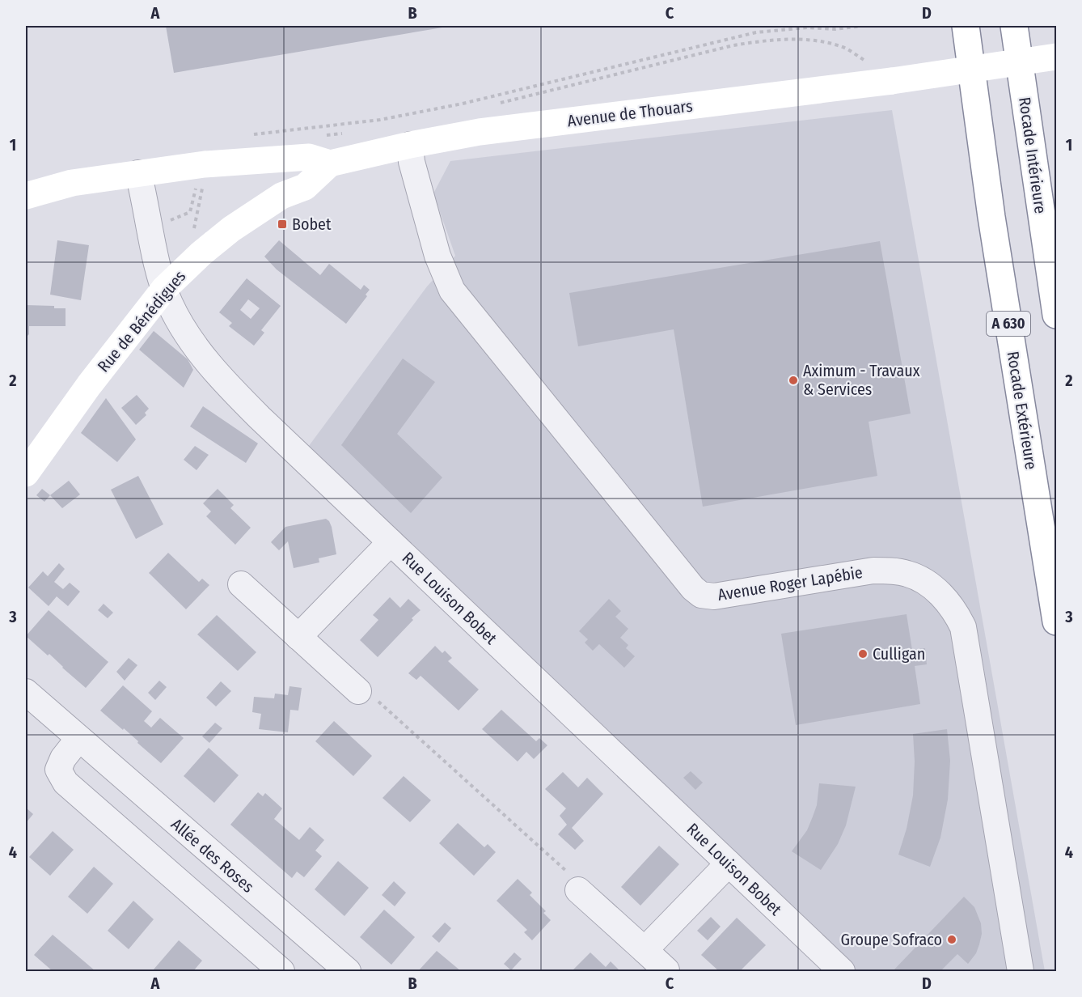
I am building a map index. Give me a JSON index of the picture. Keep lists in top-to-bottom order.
{
  "streets": {
    "main road": [
      "Avenue de Thouars",
      "Rocade Intérieure",
      "Rue de Bénédigues",
      "A 630",
      "Rocade Extérieure"
    ],
    "street": ["Avenue Roger Lapébie", "Rue Louison Bobet", "Allée des Roses"]
  },
  "crossings": [
    ["Avenue de Thouars", "Rue de Bénédigues"],
    ["Avenue de Thouars", "Avenue Roger Lapébie"],
    ["Avenue de Thouars", "Rue Louison Bobet"],
    ["Rue de Bénédigues", "Rue Louison Bobet"]
  ],
  "places": {
    "transit": ["Bobet"],
    "other": ["Aximum - Travaux & Services", "Culligan", "Groupe Sofraco"]
  },
  "grid": {
    "columns": [
      "A",
      "B",
      "C",
      "D"
    ],
    "rows": [
      "1",
      "2",
      "3",
      "4"
    ]
  }
}
